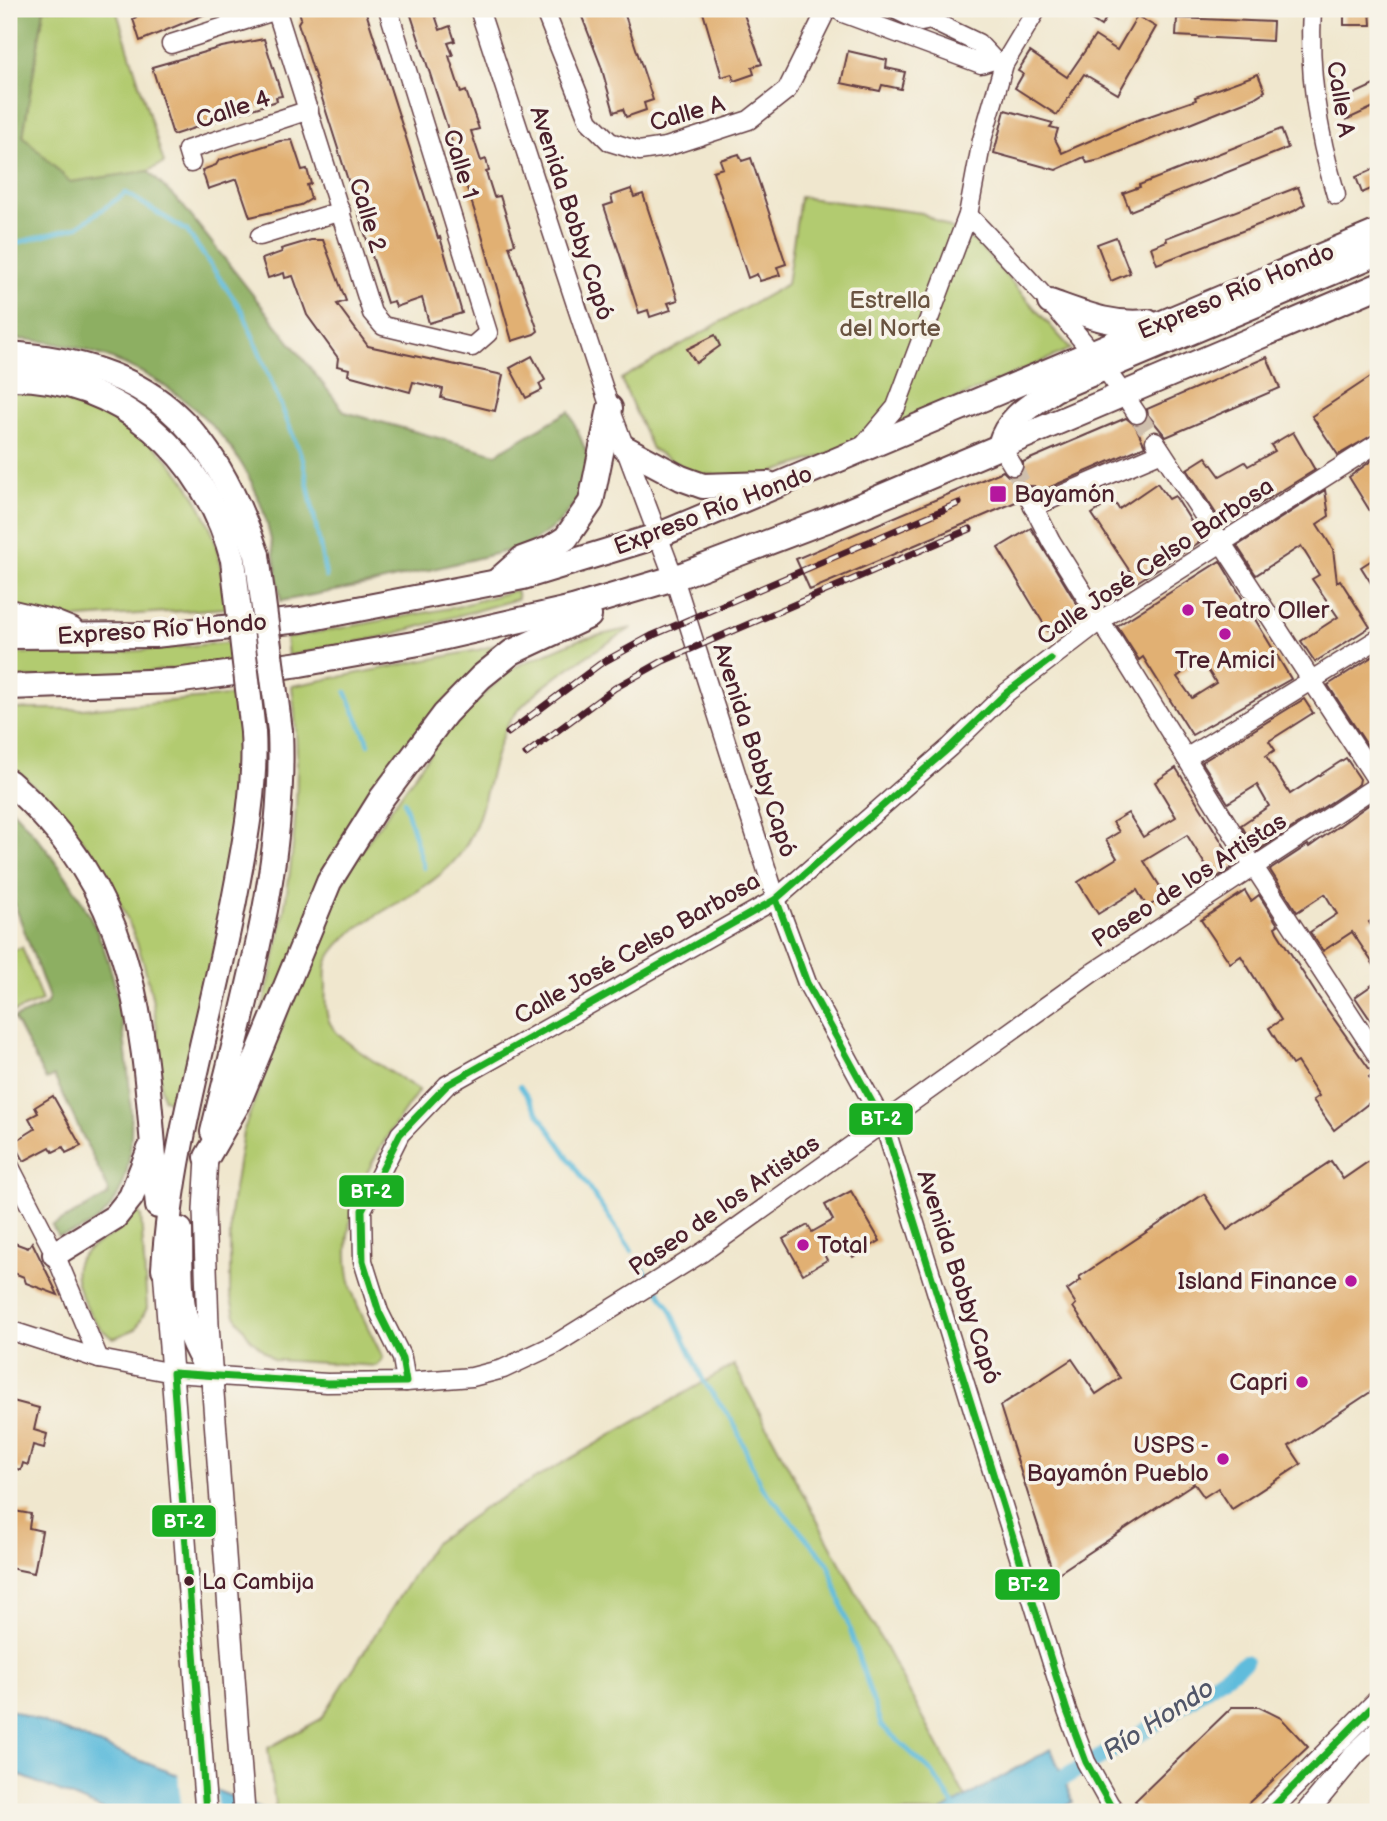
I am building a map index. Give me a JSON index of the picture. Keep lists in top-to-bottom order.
{
  "streets": {
    "highway": ["Expreso Río Hondo"],
    "street": [
      "Calle A",
      "Calle 4",
      "Calle 1",
      "Avenida Bobby Capó",
      "Calle 2",
      "Calle José Celso Barbosa",
      "Paseo de los Artistas"
    ]
  },
  "crossings": [
    ["Calle 4", "Calle 2"],
    ["Calle 1", "Calle 2"],
    ["Avenida Bobby Capó", "Expreso Río Hondo"],
    ["Avenida Bobby Capó", "Calle José Celso Barbosa"],
    ["Avenida Bobby Capó", "Paseo de los Artistas"],
    ["Calle José Celso Barbosa", "Paseo de los Artistas"]
  ],
  "water": ["Río Hondo"],
  "parks": ["Estrella del Norte"],
  "places": {
    "transit": ["Bayamón"],
    "other": [
      "Teatro Oller",
      "Tre Amici",
      "Total",
      "Island Finance",
      "Capri",
      "USPS - Bayamón Pueblo",
      "La Cambija"
    ]
  },
  "lines": ["transit line BT-2"]
}
